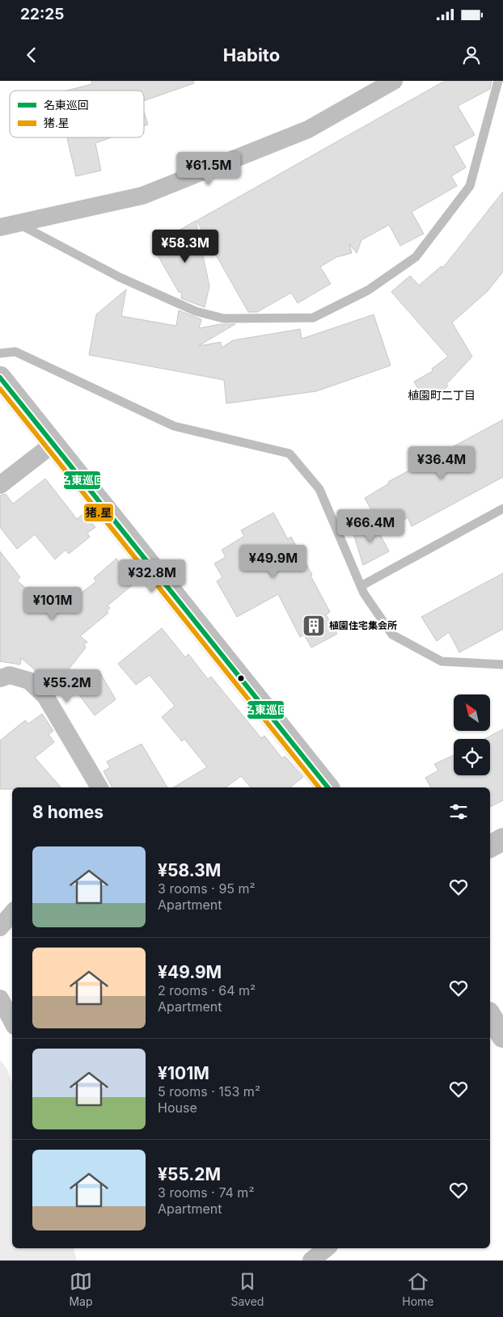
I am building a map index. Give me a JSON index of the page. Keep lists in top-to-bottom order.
{
  "districts": ["植園町二丁目"],
  "places": {
    "building": ["植園住宅集会所"]
  },
  "lines": ["transit line 名東巡回", "transit line 猪.星"],
  "legend": ["名東巡回", "猪.星"],
  "north": "top left",
  "page": {
    "status": "22:25",
    "header": "Habito",
    "price": [
      "¥61.5M",
      "¥58.3M",
      "¥36.4M",
      "¥66.4M",
      "¥49.9M",
      "¥32.8M",
      "¥101M",
      "¥55.2M"
    ],
    "heading": "8 homes",
    "list": [
      {
        "name": "¥58.3M",
        "note": "3 rooms · 95 m² · Apartment"
      },
      {
        "name": "¥49.9M",
        "note": "2 rooms · 64 m² · Apartment"
      },
      {
        "name": "¥101M",
        "note": "5 rooms · 153 m² · House"
      },
      {
        "name": "¥55.2M",
        "note": "3 rooms · 74 m² · Apartment"
      }
    ],
    "tabs": ["Map", "Saved", "Home"]
  }
}
